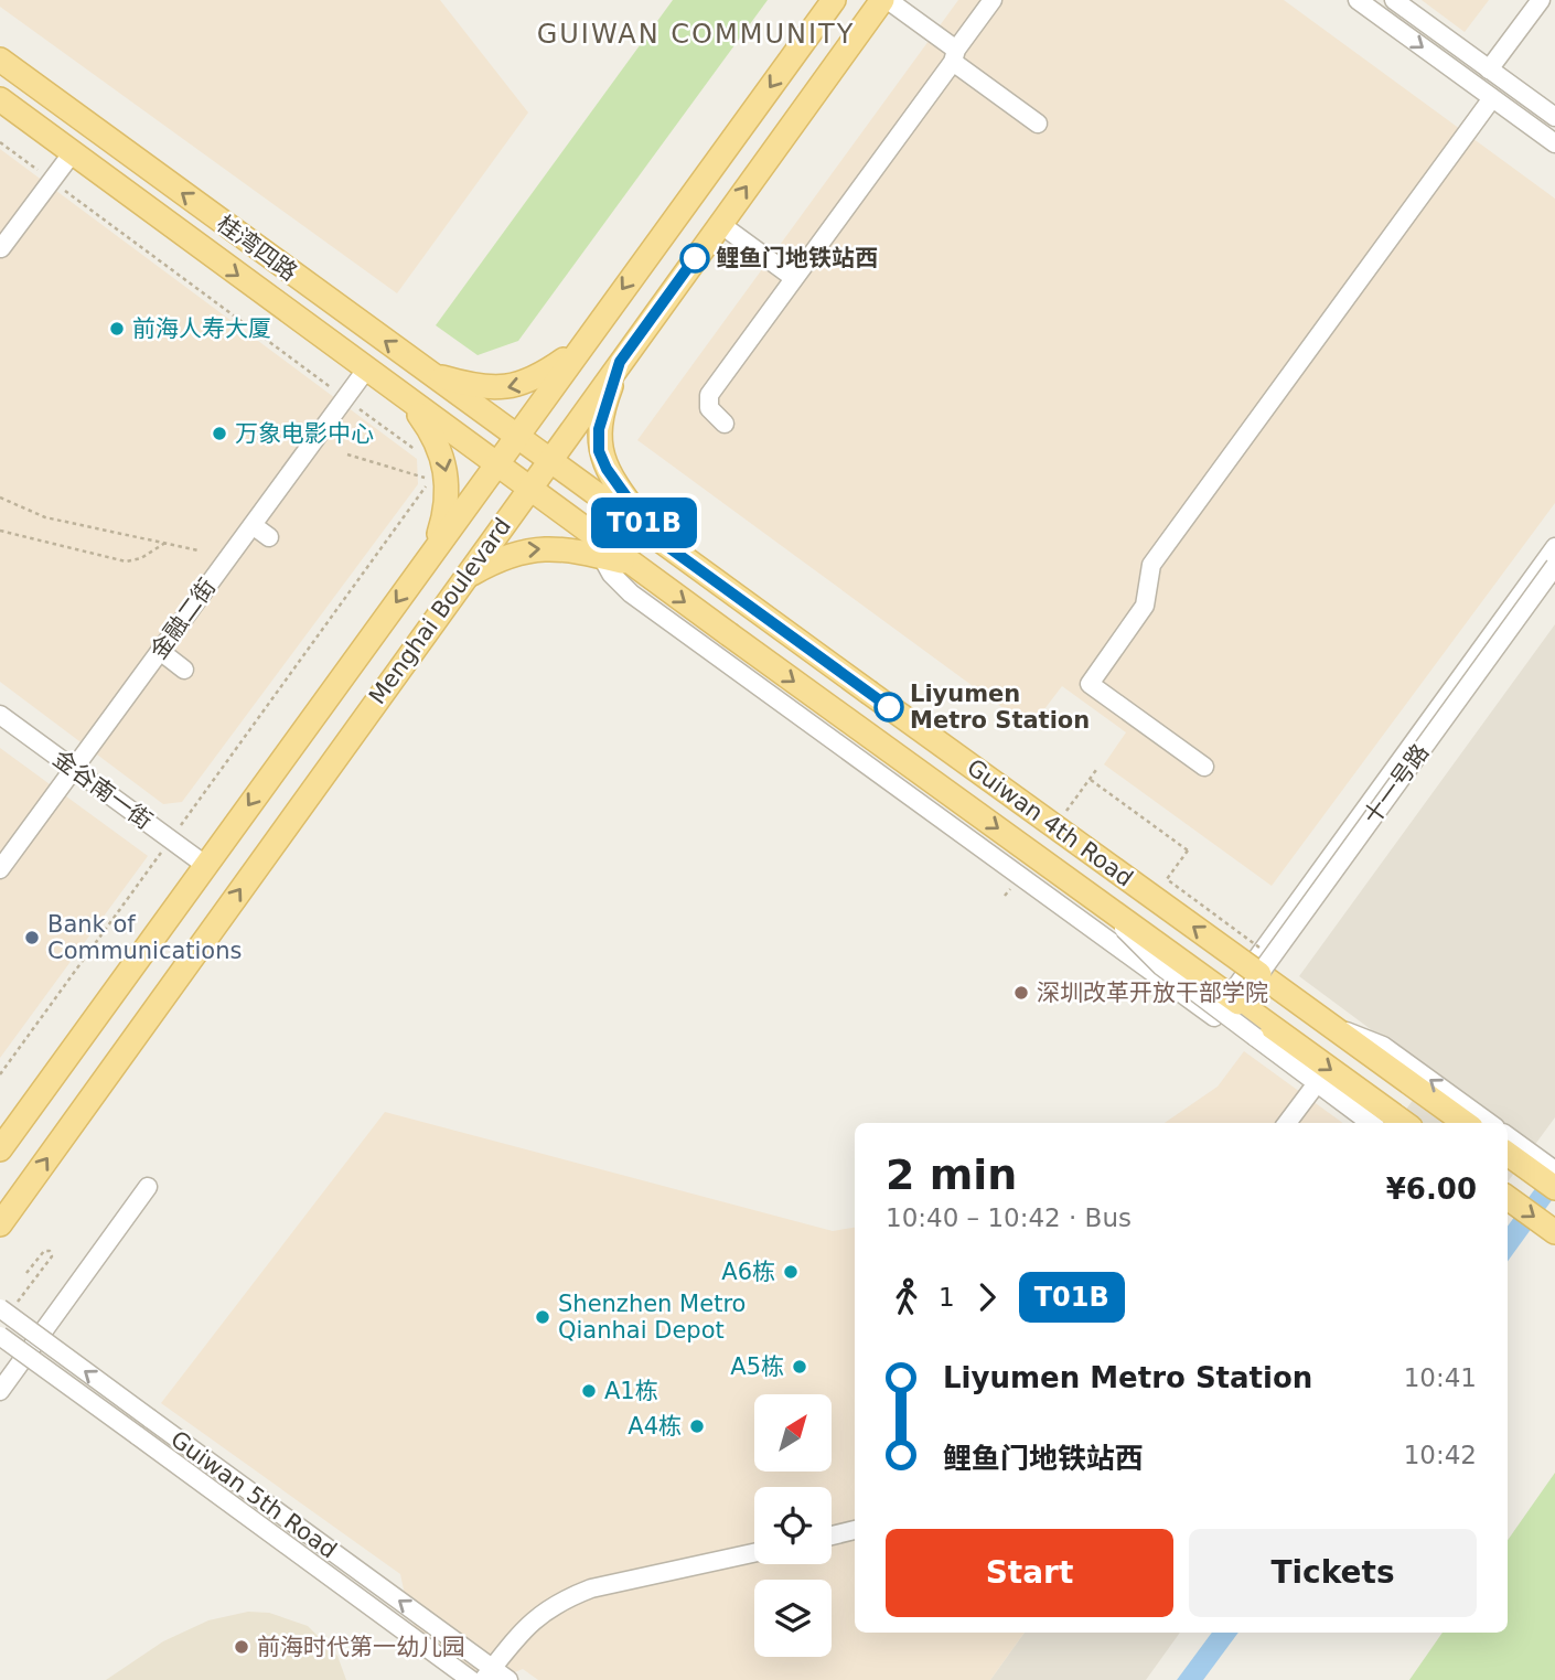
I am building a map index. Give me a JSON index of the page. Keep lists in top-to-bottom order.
{
  "streets": {
    "main road": ["桂湾四路", "Menghai Boulevard", "Guiwan 4th Road"],
    "street": [
      "金融二街",
      "十一号路",
      "金谷南一街",
      "Guiwan 5th Road"
    ]
  },
  "crossings": [
    ["桂湾四路", "Menghai Boulevard"],
    ["桂湾四路", "金融二街"],
    ["桂湾四路", "Guiwan 4th Road"],
    ["Menghai Boulevard", "金谷南一街"],
    ["Menghai Boulevard", "Guiwan 4th Road"],
    ["金融二街", "金谷南一街"],
    ["十一号路", "Guiwan 4th Road"]
  ],
  "districts": ["GUIWAN COMMUNITY"],
  "places": [
    "鲤鱼门地铁站西",
    "前海人寿大厦",
    "万象电影中心",
    "Liyumen Metro Station",
    "Bank of Communications",
    "深圳改革开放干部学院",
    "A6栋",
    "Shenzhen Metro Qianhai Depot",
    "A5栋",
    "A1栋",
    "A4栋",
    "前海时代第一幼儿园"
  ],
  "lines": ["bus line T01B"],
  "north": "top right",
  "page": {
    "on_map": "T01B",
    "heading": ["2 min", "10:40 – 10:42 · Bus", "¥6.00"],
    "legs": ["1", "T01B"],
    "list": [
      {
        "name": "Liyumen Metro Station",
        "value": "10:41"
      },
      {
        "name": "鲤鱼门地铁站西",
        "value": "10:42"
      }
    ],
    "buttons": ["Start", "Tickets"]
  }
}
